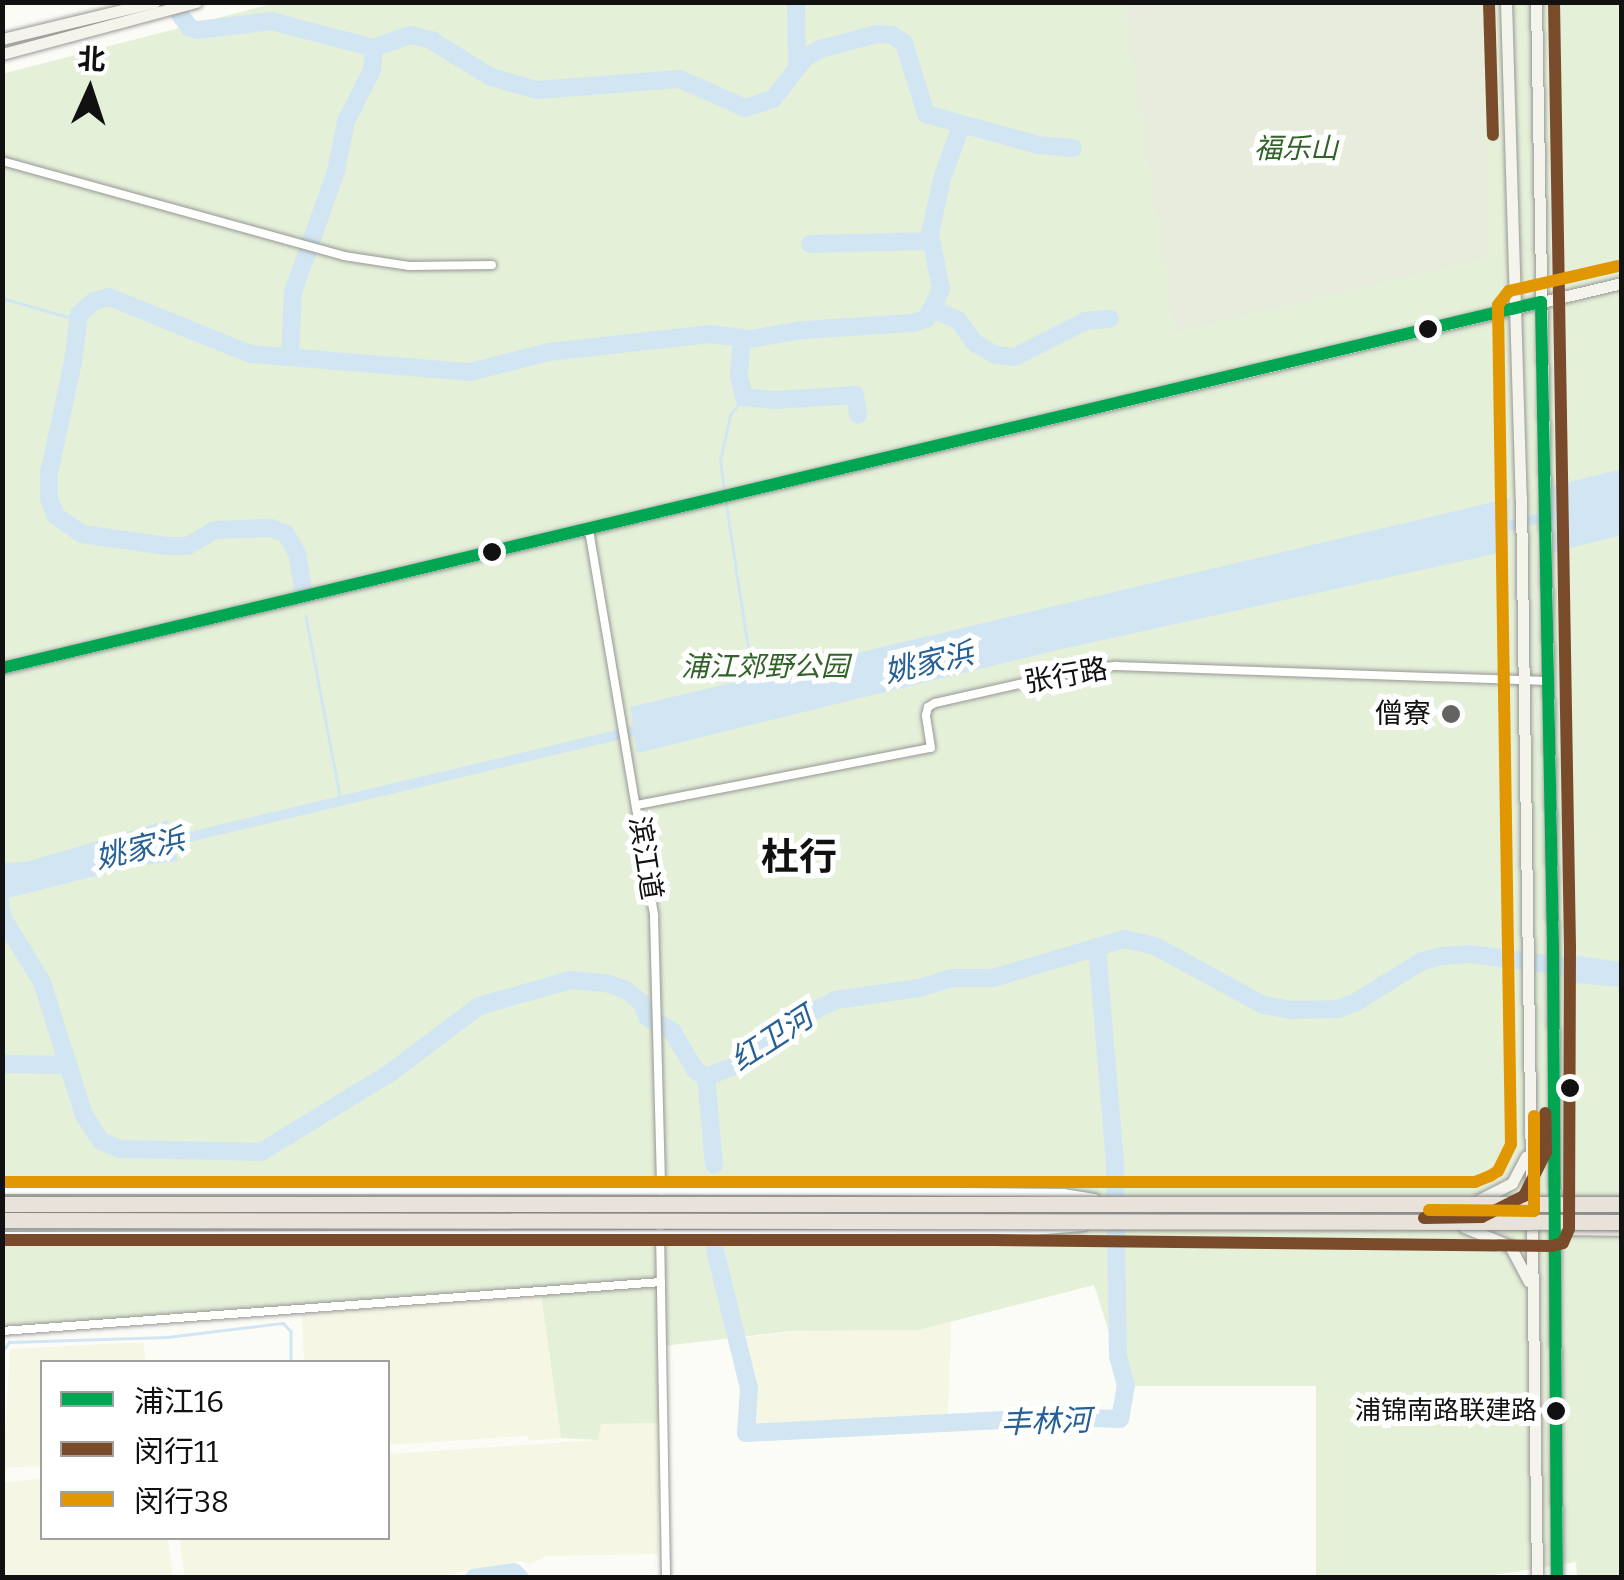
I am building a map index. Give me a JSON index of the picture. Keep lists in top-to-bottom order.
{
  "streets": {
    "street": ["张行路", "滨江道"]
  },
  "crossings": [
    ["张行路", "滨江道"]
  ],
  "districts": ["杜行"],
  "water": ["姚家浜", "红卫河", "丰林河"],
  "parks": ["福乐山", "浦江郊野公园"],
  "places": ["僧寮", "浦锦南路联建路"],
  "lines": ["transit line 闵行11", "transit line 闵行38", "transit line 浦江16"],
  "legend": ["浦江16", "闵行11", "闵行38"],
  "north": "top"
}
